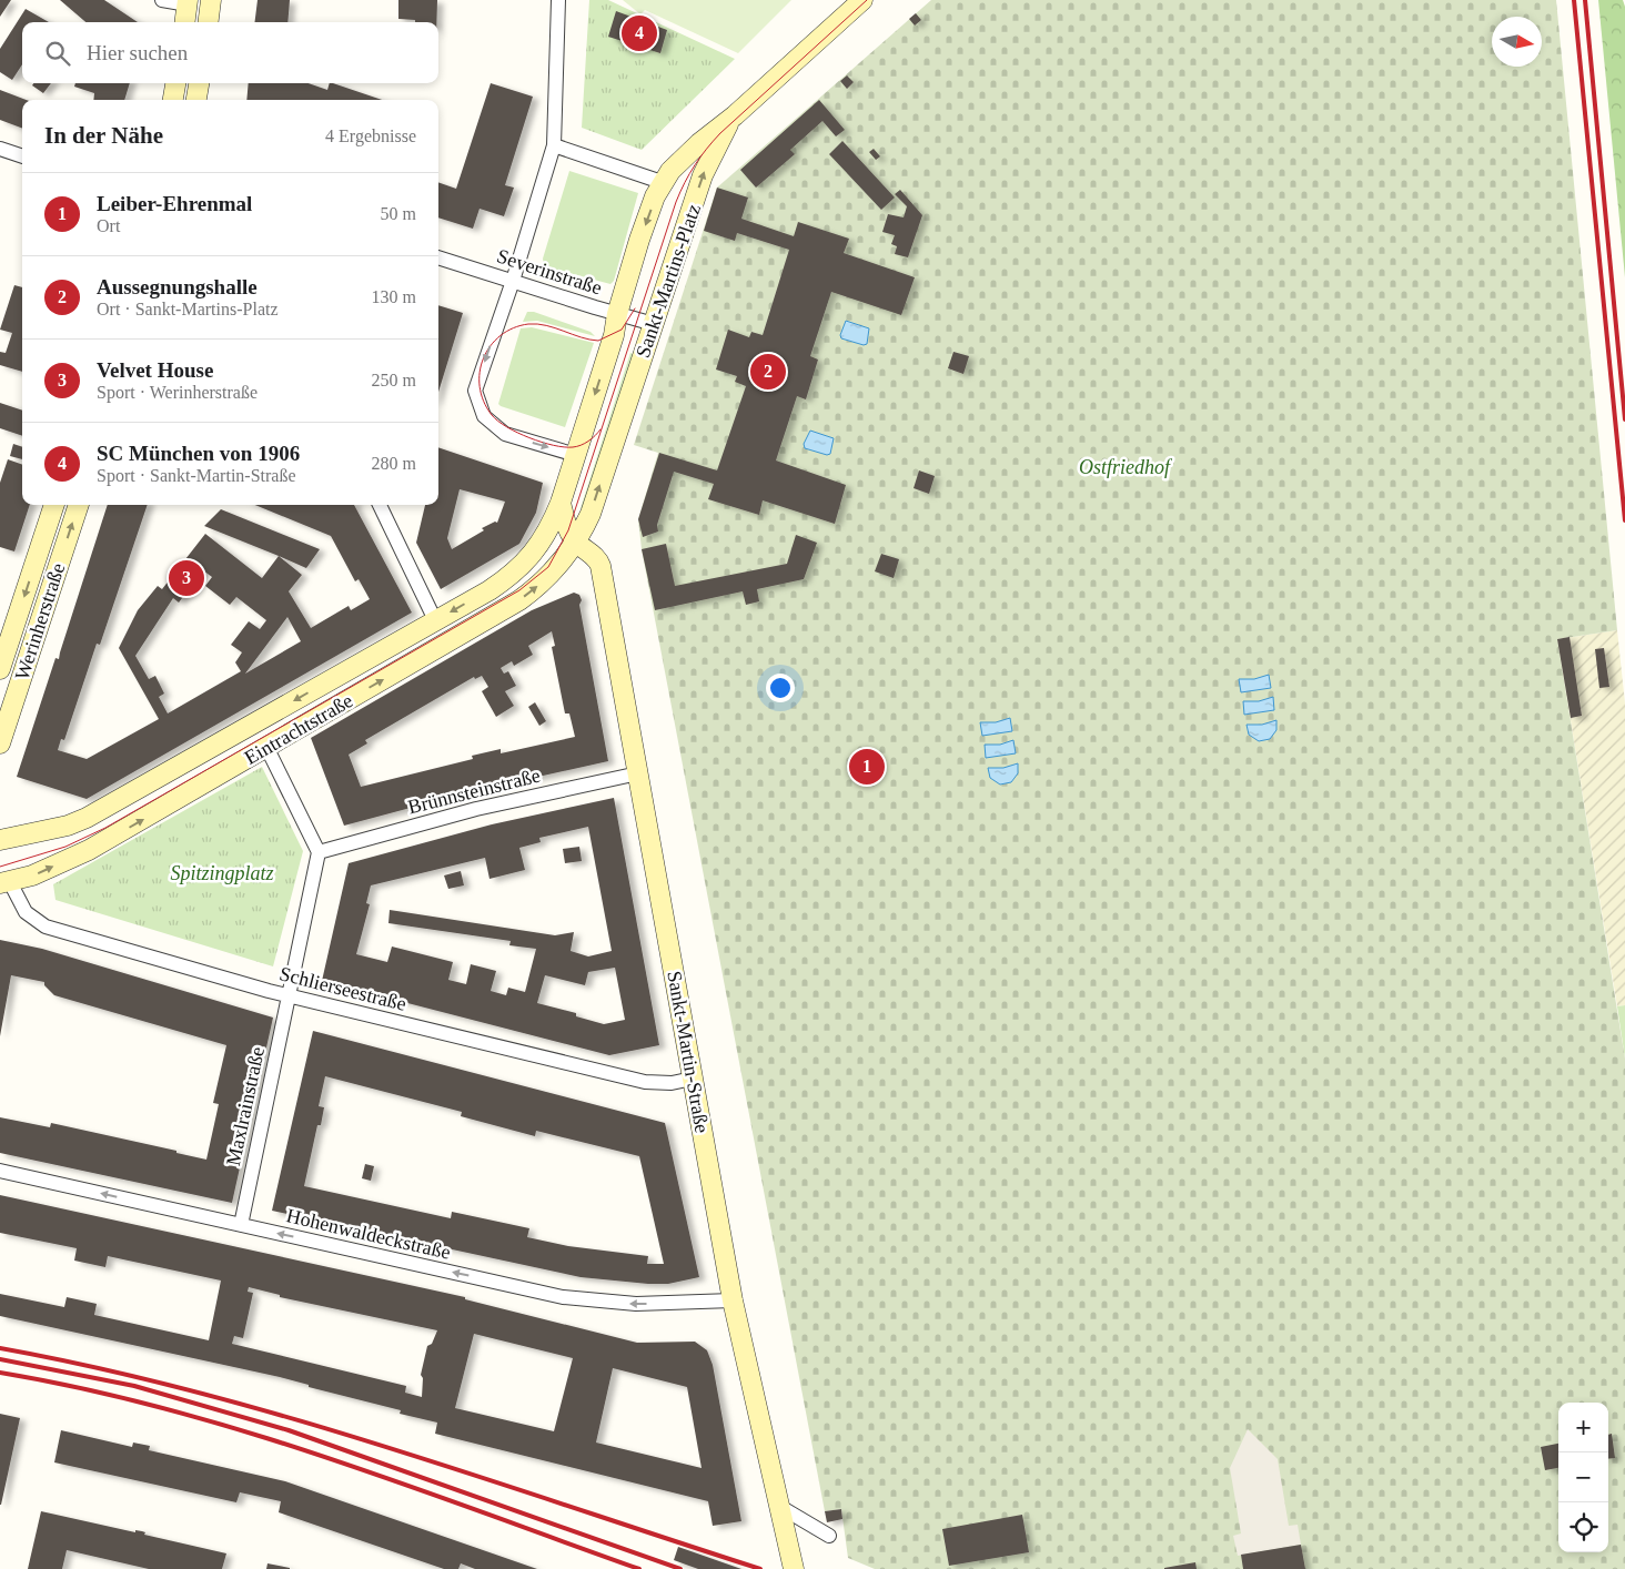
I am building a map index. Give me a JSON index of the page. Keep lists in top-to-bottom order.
{
  "streets": {
    "main road": [
      "Sankt-Martins-Platz",
      "Werinherstraße",
      "Eintrachtstraße",
      "Sankt-Martin-Straße"
    ],
    "street": [
      "Severinstraße",
      "Brünnsteinstraße",
      "Schlierseestraße",
      "Maxlrainstraße",
      "Hohenwaldeckstraße"
    ]
  },
  "crossings": [
    ["Severinstraße", "Sankt-Martins-Platz"],
    ["Sankt-Martins-Platz", "Eintrachtstraße"],
    ["Sankt-Martins-Platz", "Sankt-Martin-Straße"],
    ["Eintrachtstraße", "Schlierseestraße"],
    ["Eintrachtstraße", "Sankt-Martin-Straße"],
    ["Brünnsteinstraße", "Sankt-Martin-Straße"],
    ["Schlierseestraße", "Sankt-Martin-Straße"],
    ["Schlierseestraße", "Maxlrainstraße"],
    ["Sankt-Martin-Straße", "Hohenwaldeckstraße"],
    ["Maxlrainstraße", "Hohenwaldeckstraße"]
  ],
  "one_way": ["Hohenwaldeckstraße"],
  "parks": ["Ostfriedhof", "Spitzingplatz"],
  "north": "right",
  "page": {
    "pins": [
      "4",
      "2",
      "3",
      "1"
    ],
    "search": "Hier suchen",
    "heading": ["In der Nähe", "4 Ergebnisse"],
    "list": [
      {
        "mark": "1",
        "name": "Leiber-Ehrenmal",
        "note": "Ort",
        "value": "50 m"
      },
      {
        "mark": "2",
        "name": "Aussegnungshalle",
        "note": "Ort · Sankt-Martins-Platz",
        "value": "130 m"
      },
      {
        "mark": "3",
        "name": "Velvet House",
        "note": "Sport · Werinherstraße",
        "value": "250 m"
      },
      {
        "mark": "4",
        "name": "SC München von 1906",
        "note": "Sport · Sankt-Martin-Straße",
        "value": "280 m"
      }
    ],
    "map_buttons": ["+", "−"]
  }
}
